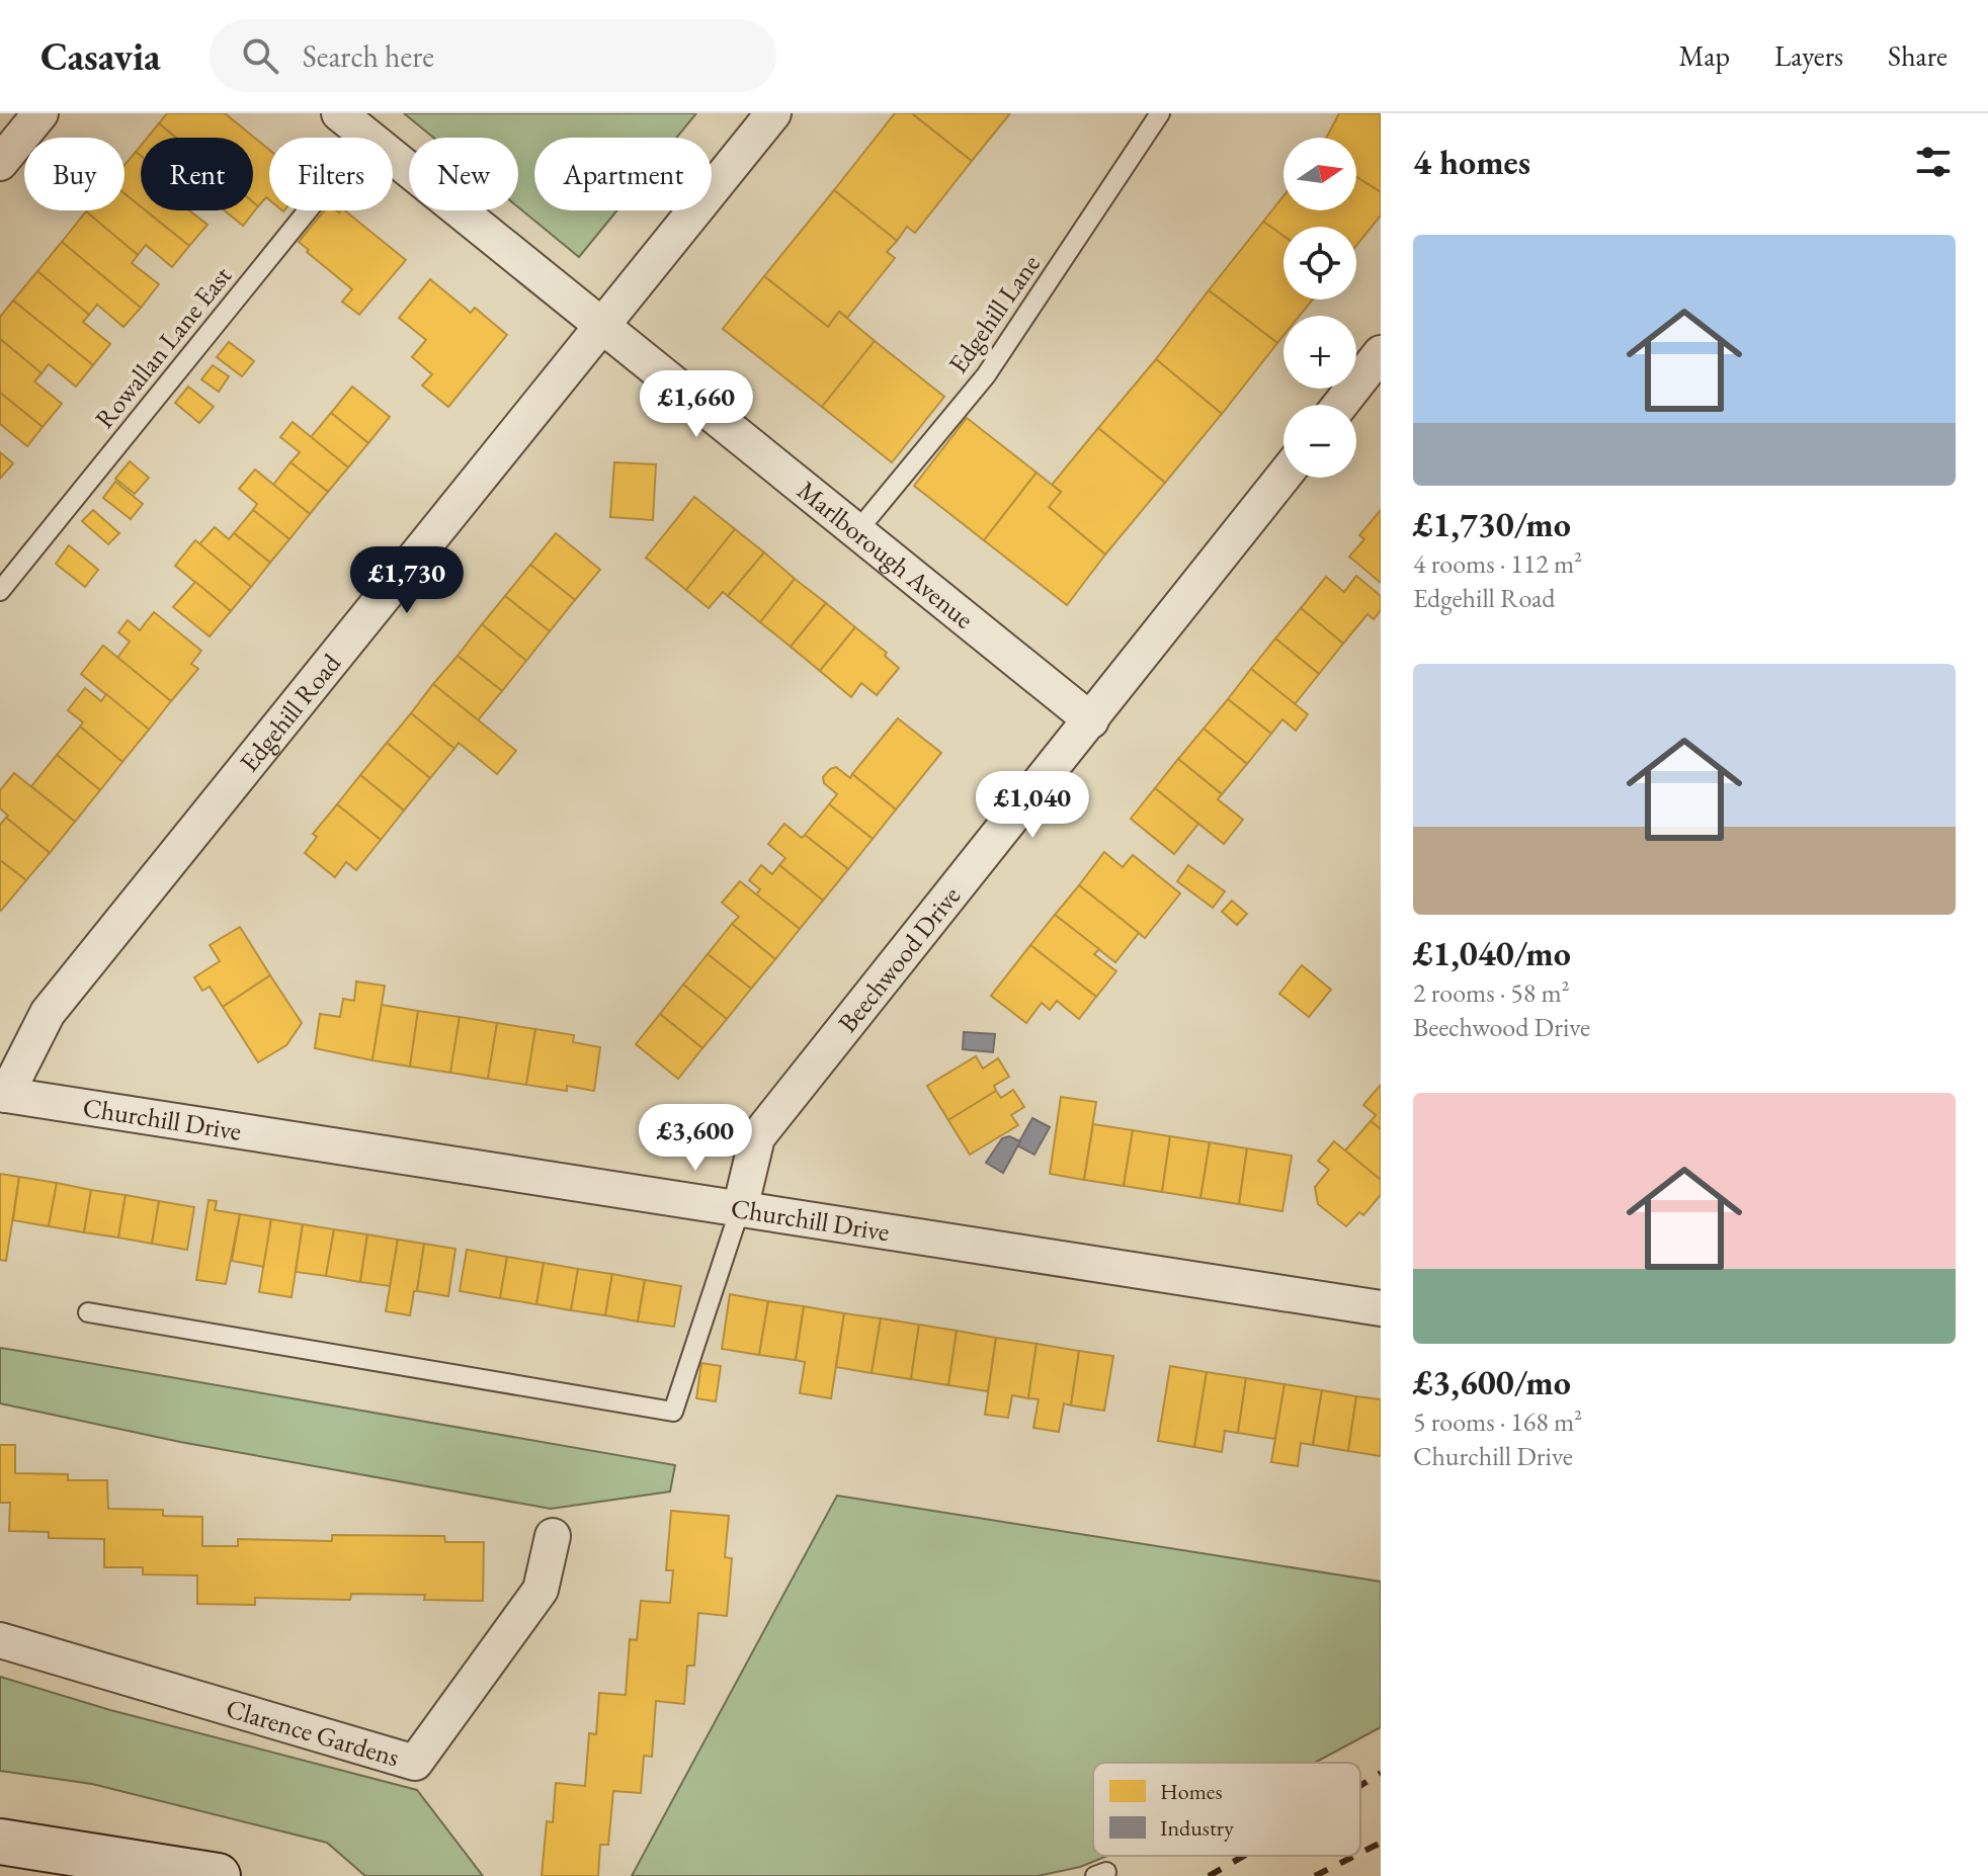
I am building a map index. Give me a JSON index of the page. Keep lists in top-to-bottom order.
{
  "streets": {
    "street": [
      "Marlborough Avenue",
      "Edgehill Road",
      "Beechwood Drive",
      "Churchill Drive",
      "Clarence Gardens"
    ],
    "lane": ["Edgehill Lane", "Rowallan Lane East"]
  },
  "crossings": [
    ["Edgehill Lane", "Marlborough Avenue"],
    ["Rowallan Lane East", "Marlborough Avenue"],
    ["Marlborough Avenue", "Edgehill Road"],
    ["Marlborough Avenue", "Beechwood Drive"],
    ["Edgehill Road", "Churchill Drive"],
    ["Beechwood Drive", "Churchill Drive"]
  ],
  "legend": ["Homes", "Industry"],
  "north": "right",
  "page": {
    "header": "Casavia",
    "search": "Search here",
    "nav": ["Map", "Layers", "Share"],
    "heading": "4 homes",
    "map_buttons": ["+", "−"],
    "chip": [
      "Buy",
      "Rent",
      "Filters",
      "New",
      "Apartment"
    ],
    "list": [
      {
        "name": "£1,730/mo",
        "note": "4 rooms · 112 m² · Edgehill Road"
      },
      {
        "name": "£1,040/mo",
        "note": "2 rooms · 58 m² · Beechwood Drive"
      },
      {
        "name": "£3,600/mo",
        "note": "5 rooms · 168 m² · Churchill Drive"
      }
    ],
    "price": [
      "£1,660",
      "£1,730",
      "£1,040",
      "£3,600"
    ]
  }
}
